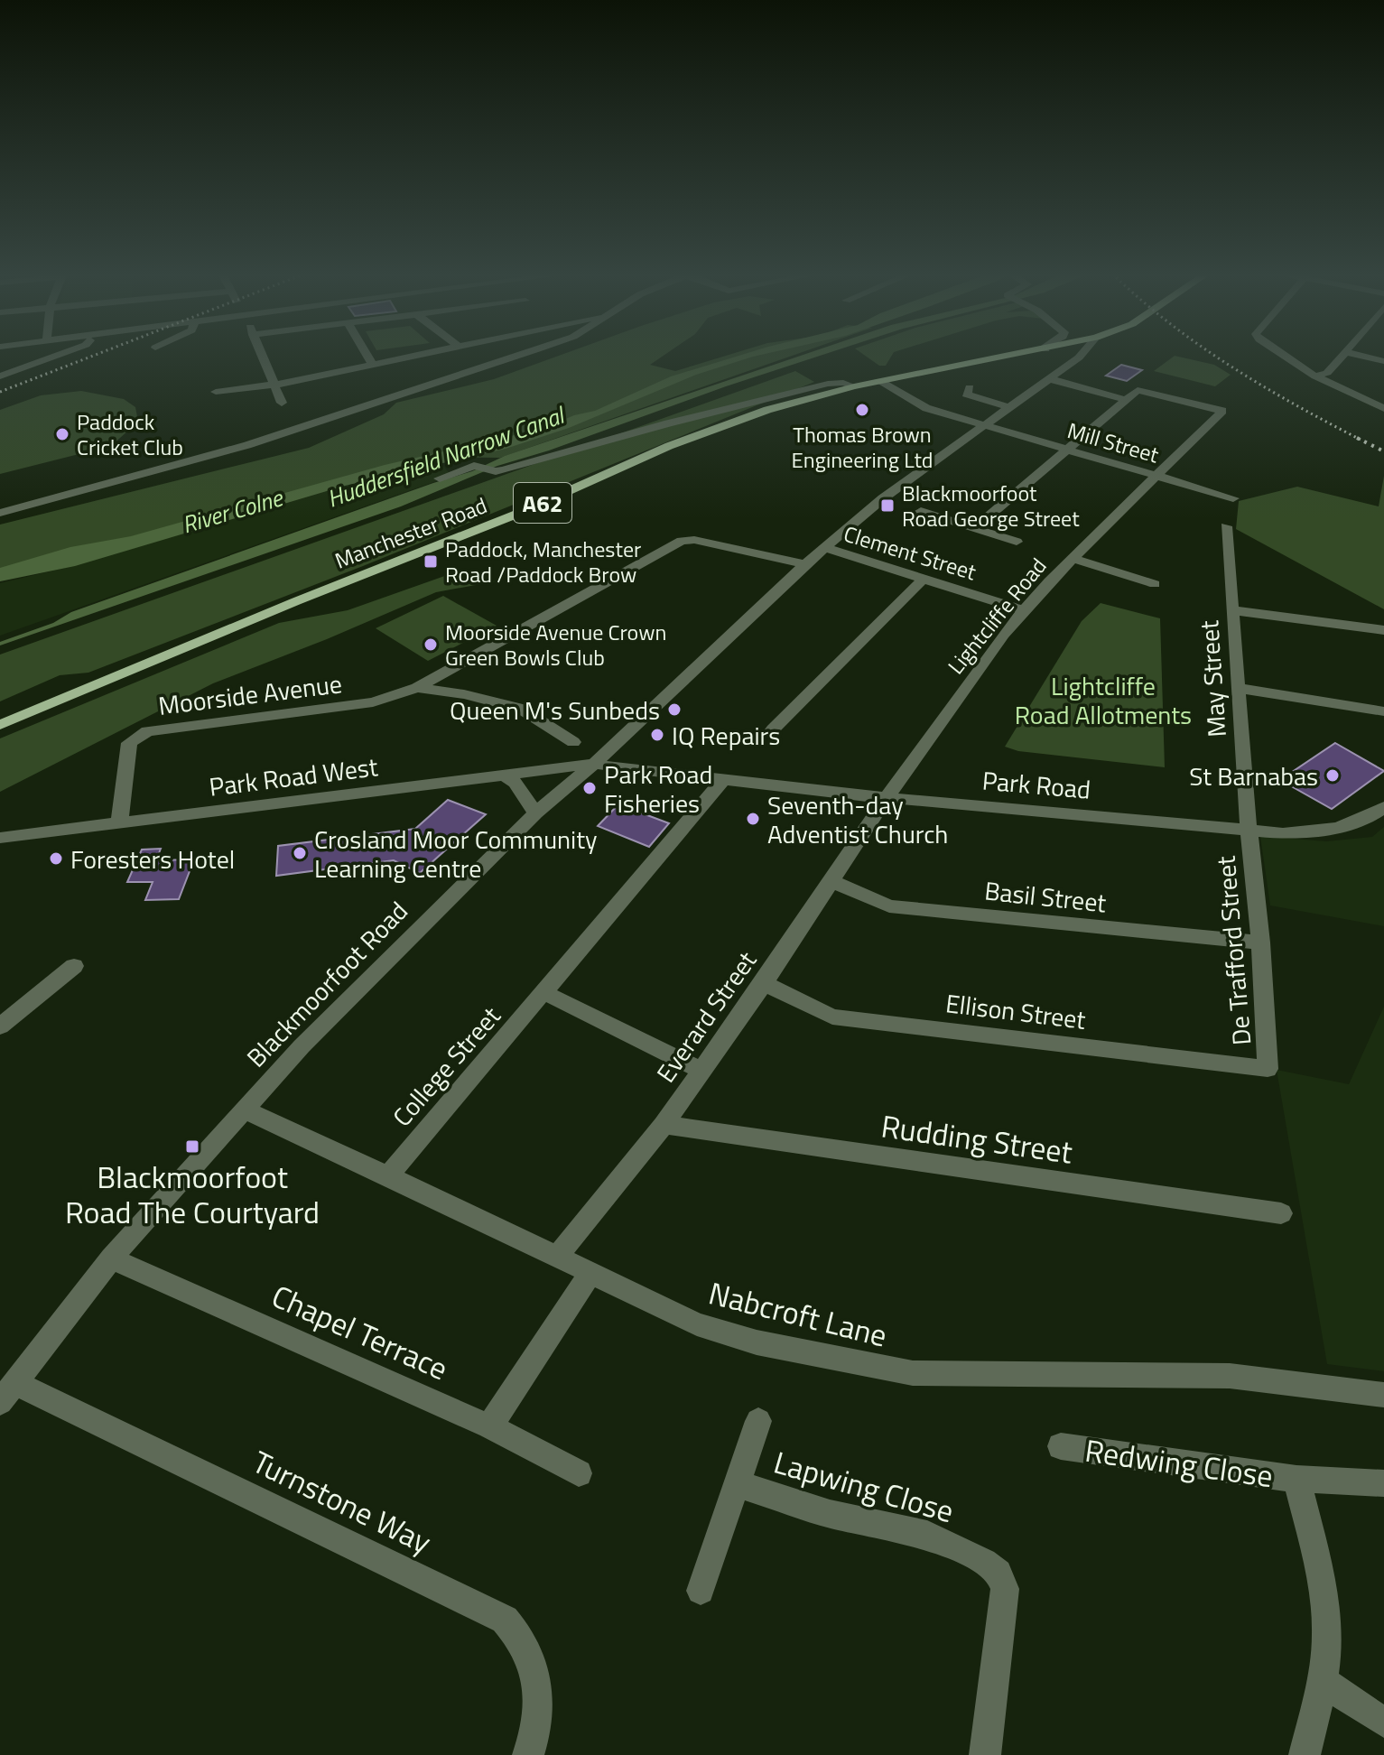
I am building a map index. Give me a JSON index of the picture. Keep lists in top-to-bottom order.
{
  "streets": {
    "main road": ["A62", "Manchester Road"],
    "street": [
      "Mill Street",
      "Clement Street",
      "Lightcliffe Road",
      "May Street",
      "Moorside Avenue",
      "Park Road West",
      "Park Road",
      "Basil Street",
      "De Trafford Street",
      "Blackmoorfoot Road",
      "Ellison Street",
      "Everard Street",
      "College Street",
      "Rudding Street",
      "Nabcroft Lane",
      "Chapel Terrace",
      "Redwing Close",
      "Lapwing Close",
      "Turnstone Way"
    ]
  },
  "crossings": [
    ["Mill Street", "Manchester Road"],
    ["Mill Street", "Lightcliffe Road"],
    ["Mill Street", "Blackmoorfoot Road"],
    ["Clement Street", "Lightcliffe Road"],
    ["Clement Street", "Blackmoorfoot Road"],
    ["Lightcliffe Road", "Park Road"],
    ["Lightcliffe Road", "Everard Street"],
    ["May Street", "Park Road"],
    ["May Street", "De Trafford Street"],
    ["Moorside Avenue", "Park Road West"],
    ["Moorside Avenue", "Blackmoorfoot Road"],
    ["Park Road West", "Park Road"],
    ["Park Road West", "Blackmoorfoot Road"],
    ["Park Road", "De Trafford Street"],
    ["Park Road", "Blackmoorfoot Road"],
    ["Park Road", "Everard Street"],
    ["Park Road", "College Street"],
    ["Basil Street", "De Trafford Street"],
    ["Basil Street", "Everard Street"],
    ["De Trafford Street", "Ellison Street"],
    ["Blackmoorfoot Road", "Nabcroft Lane"],
    ["Blackmoorfoot Road", "Chapel Terrace"],
    ["Blackmoorfoot Road", "Turnstone Way"],
    ["Ellison Street", "Everard Street"],
    ["Everard Street", "Rudding Street"],
    ["Everard Street", "Nabcroft Lane"],
    ["College Street", "Nabcroft Lane"]
  ],
  "water": ["Huddersfield Narrow Canal", "River Colne"],
  "parks": ["Lightcliffe Road Allotments"],
  "places": {
    "other": [
      "Thomas Brown Engineering Ltd",
      "Paddock Cricket Club",
      "Moorside Avenue Crown Green Bowls Club",
      "Queen M's Sunbeds",
      "IQ Repairs",
      "St Barnabas",
      "Park Road Fisheries",
      "Seventh-day Adventist Church",
      "Crosland Moor Community Learning Centre",
      "Foresters Hotel"
    ],
    "transit": ["Blackmoorfoot Road George Street", "Paddock, Manchester Road /Paddock Brow", "Blackmoorfoot Road The Courtyard"]
  }
}
